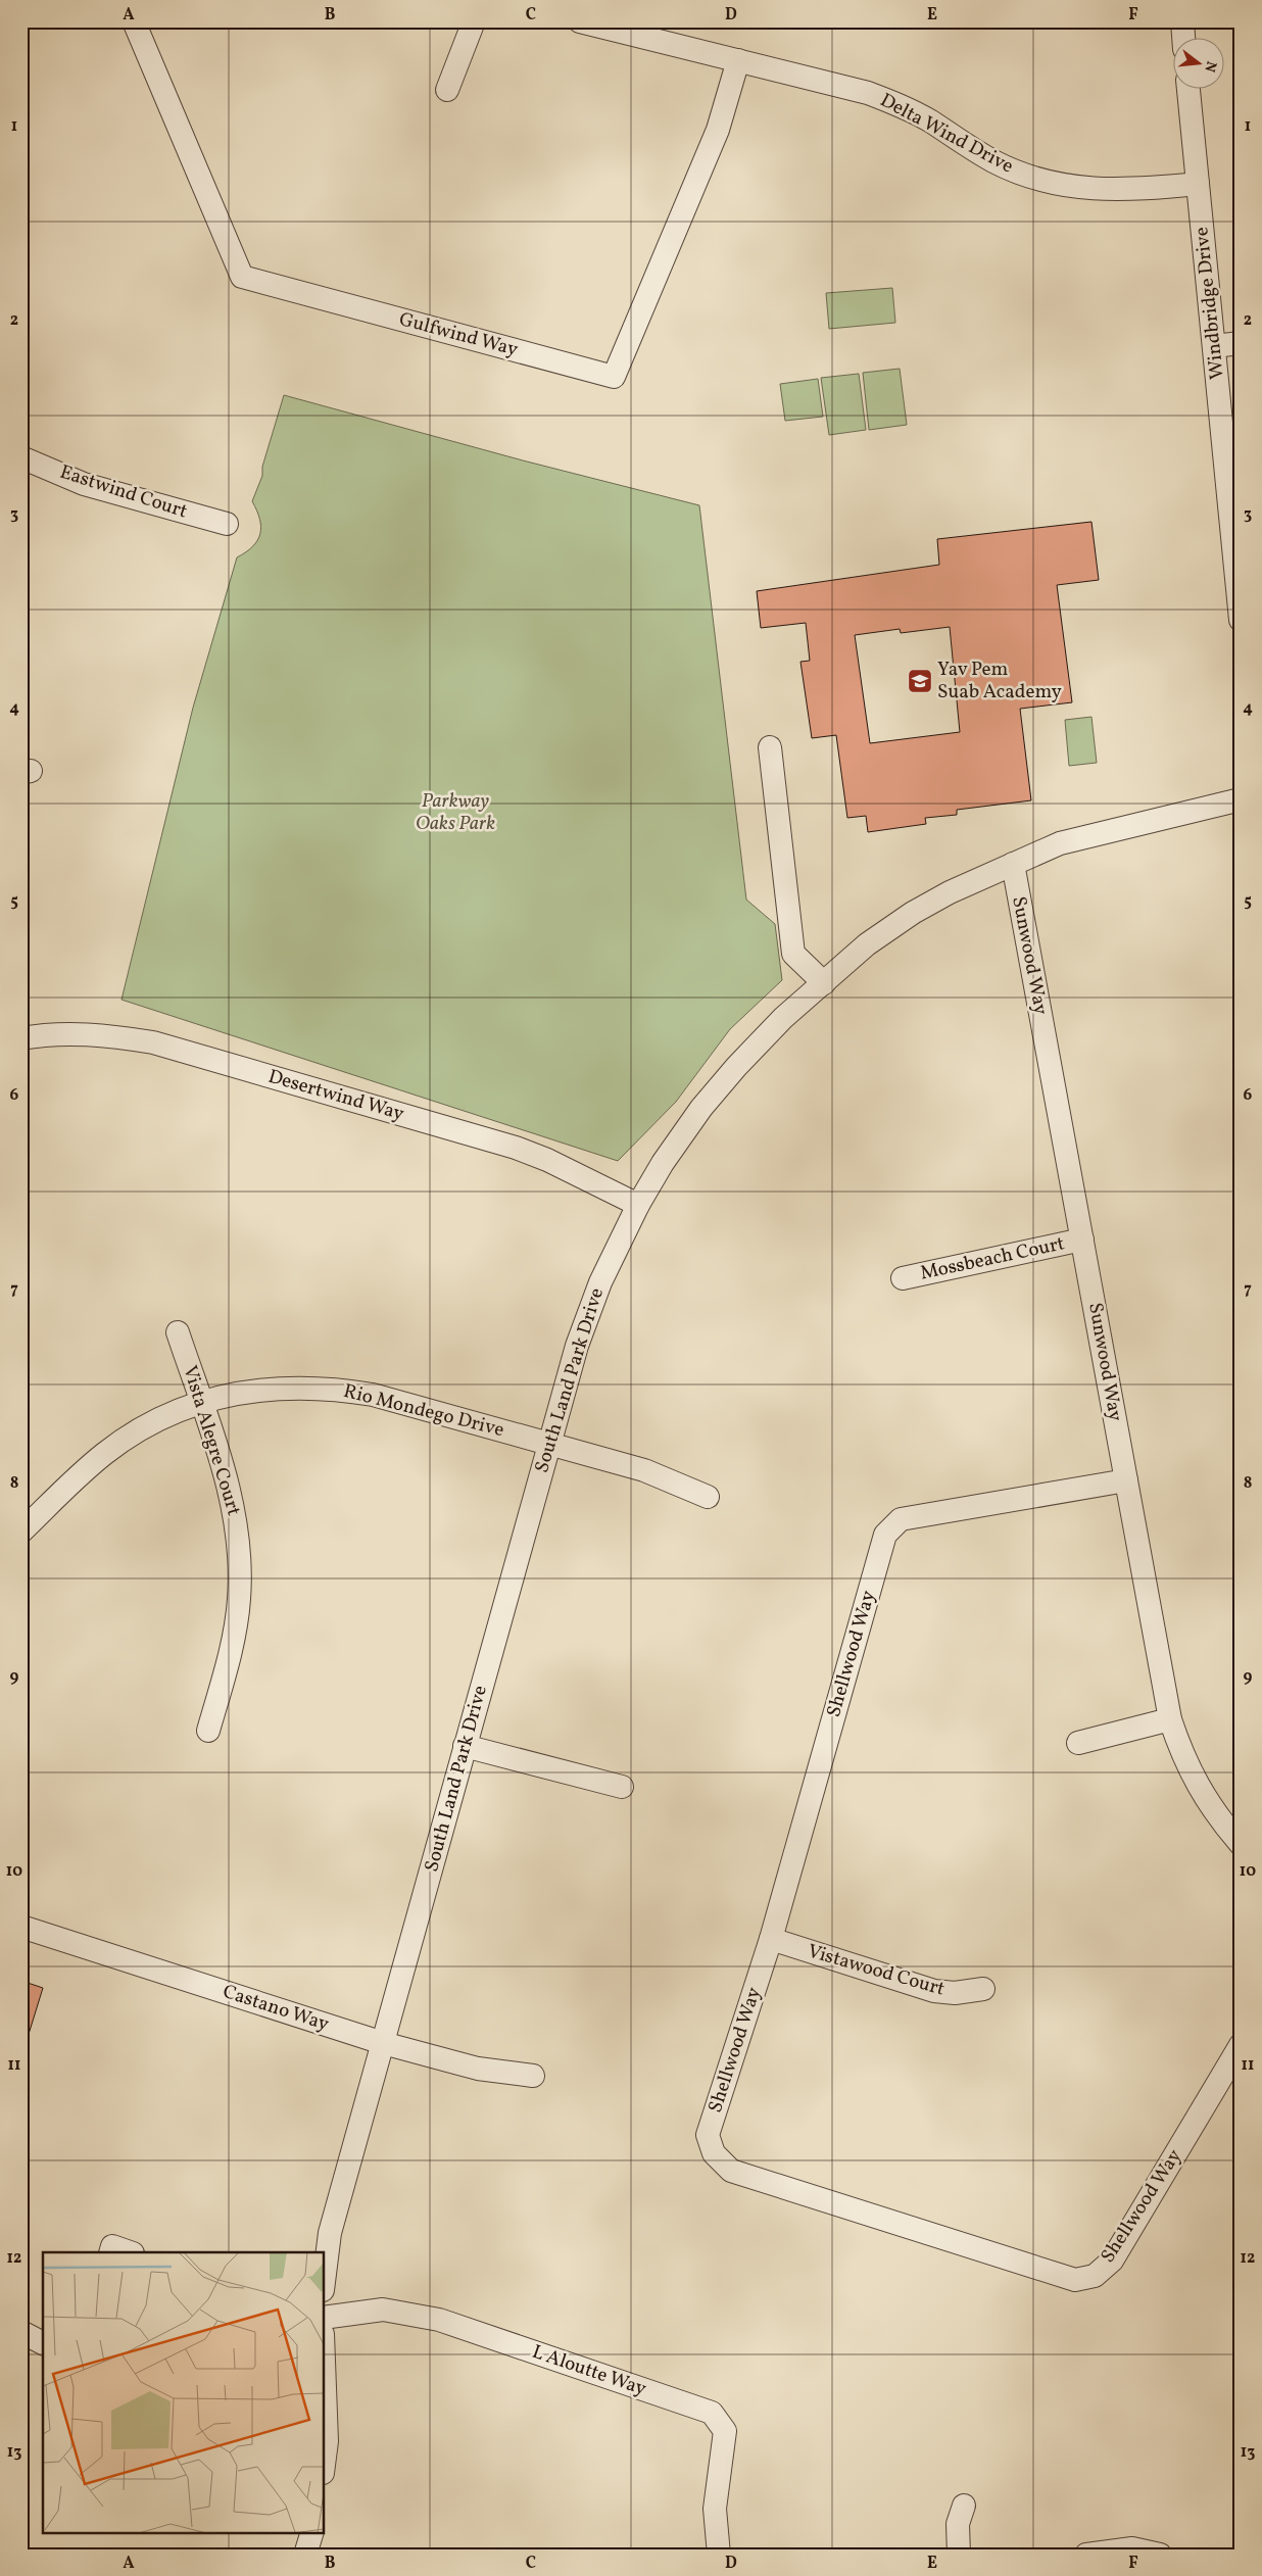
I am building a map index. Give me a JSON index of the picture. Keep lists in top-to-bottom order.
{
  "streets": {
    "street": [
      "Delta Wind Drive",
      "Windbridge Drive",
      "Gulfwind Way",
      "Eastwind Court",
      "Sunwood Way",
      "Desertwind Way",
      "Mossbeach Court",
      "South Land Park Drive",
      "Rio Mondego Drive",
      "Vista Alegre Court",
      "Shellwood Way",
      "Vistawood Court",
      "Castano Way",
      "L Aloutte Way"
    ]
  },
  "crossings": [
    ["Delta Wind Drive", "Windbridge Drive"],
    ["Delta Wind Drive", "Gulfwind Way"],
    ["Sunwood Way", "Mossbeach Court"],
    ["Sunwood Way", "South Land Park Drive"],
    ["Sunwood Way", "Shellwood Way"],
    ["Desertwind Way", "South Land Park Drive"],
    ["South Land Park Drive", "Rio Mondego Drive"],
    ["South Land Park Drive", "Castano Way"],
    ["Rio Mondego Drive", "Vista Alegre Court"],
    ["Shellwood Way", "Vistawood Court"]
  ],
  "parks": ["Parkway Oaks Park"],
  "places": {
    "school or university": ["Yav Pem Suab Academy"]
  },
  "north": "right",
  "grid": {
    "columns": [
      "A",
      "B",
      "C",
      "D",
      "E",
      "F"
    ],
    "rows": [
      "1",
      "2",
      "3",
      "4",
      "5",
      "6",
      "7",
      "8",
      "9",
      "10",
      "11",
      "12",
      "13"
    ]
  }
}
